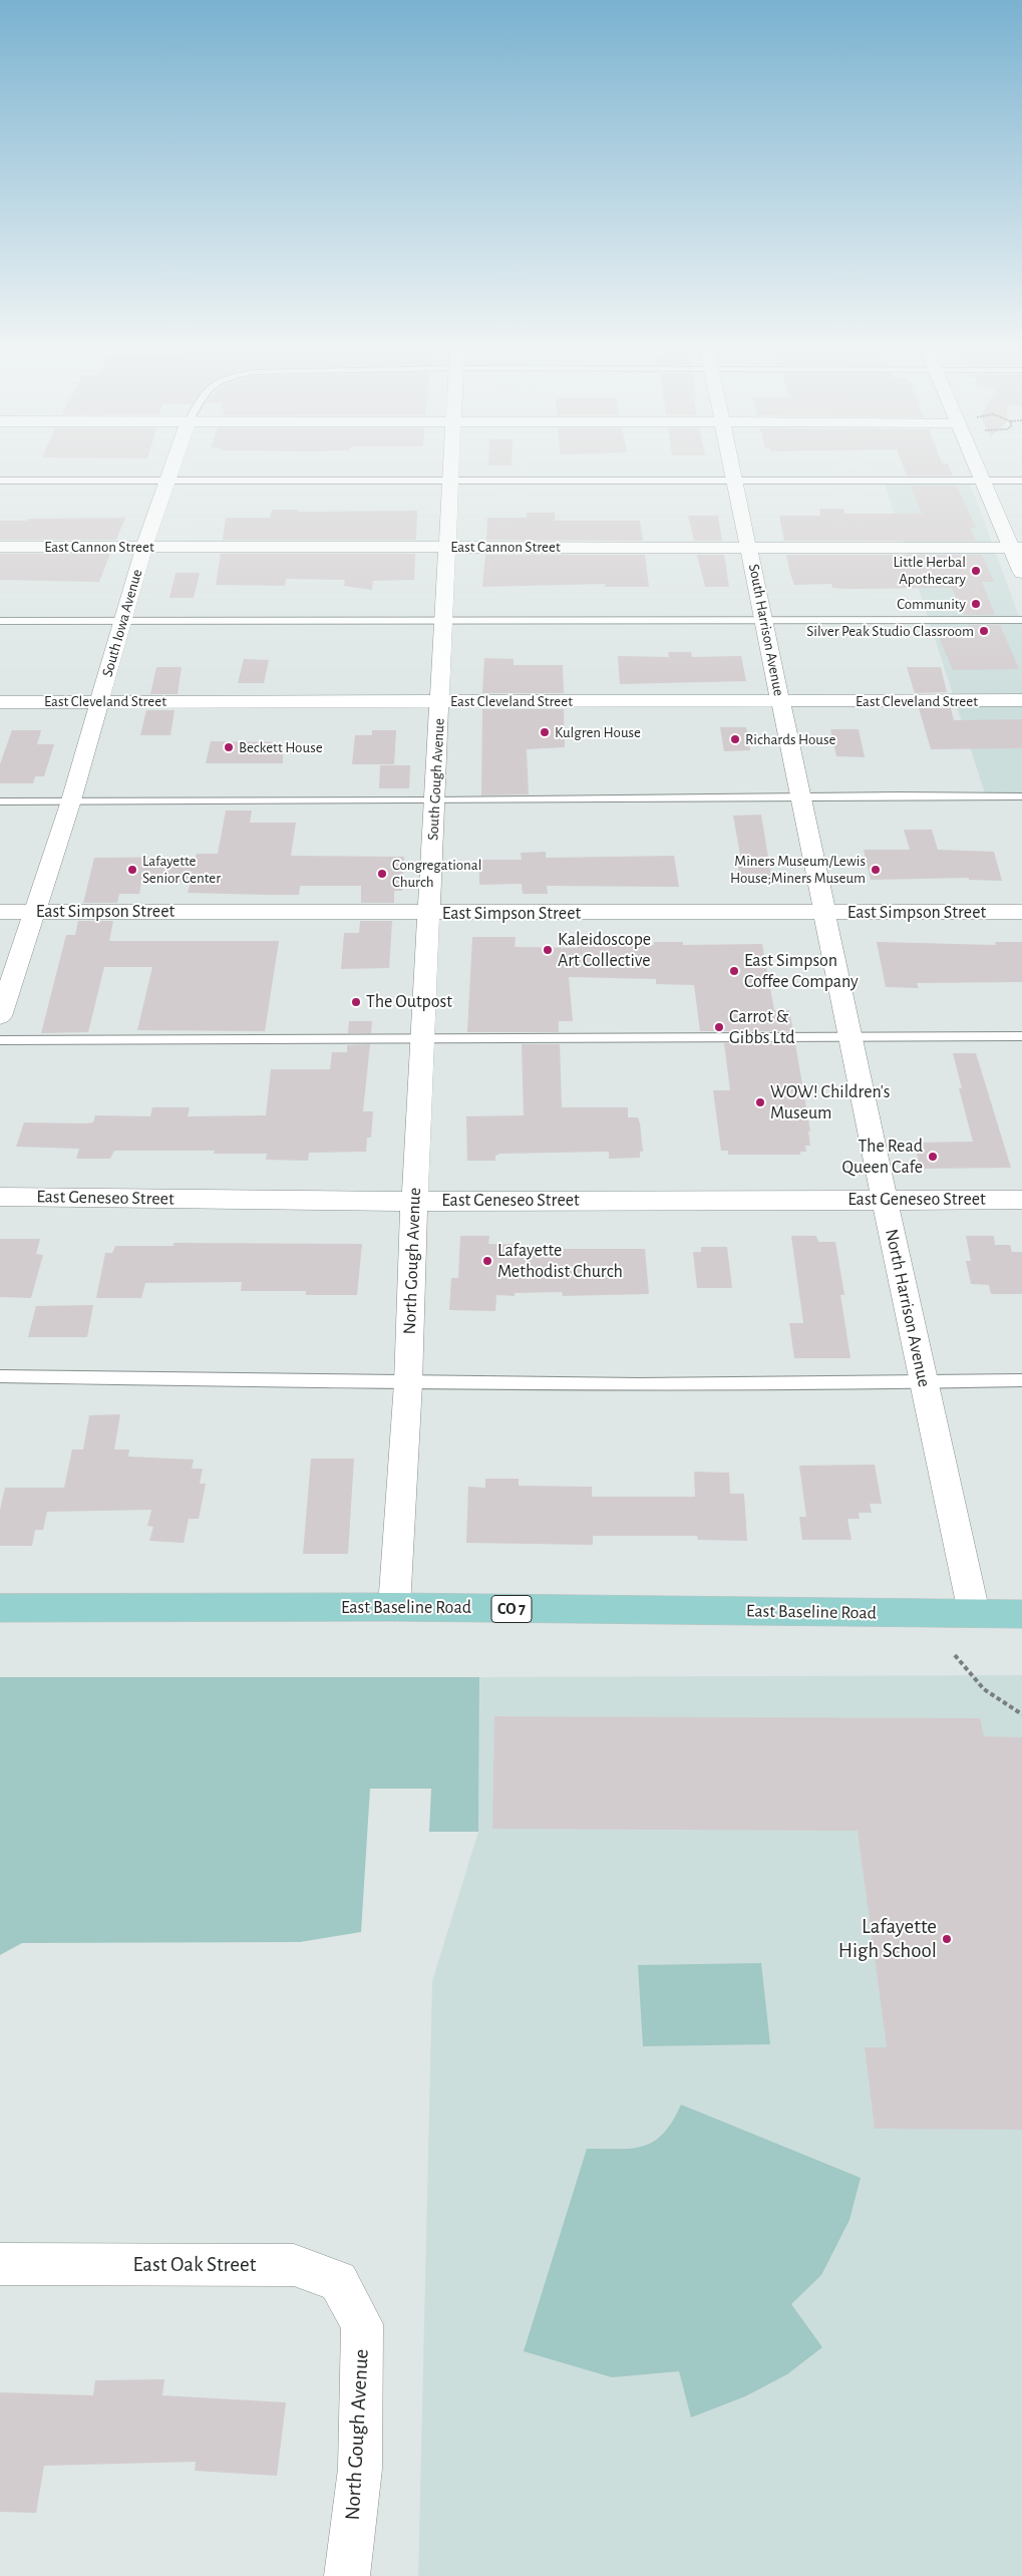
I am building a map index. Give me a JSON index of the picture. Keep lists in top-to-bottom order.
{
  "streets": {
    "main road": ["East Baseline Road", "CO 7"],
    "street": [
      "East Cannon Street",
      "South Iowa Avenue",
      "South Harrison Avenue",
      "East Cleveland Street",
      "South Gough Avenue",
      "East Simpson Street",
      "East Geneseo Street",
      "North Gough Avenue",
      "North Harrison Avenue",
      "East Oak Street"
    ]
  },
  "crossings": [
    ["East Cannon Street", "South Iowa Avenue"],
    ["East Cannon Street", "South Harrison Avenue"],
    ["East Cannon Street", "South Gough Avenue"],
    ["South Iowa Avenue", "East Cleveland Street"],
    ["South Iowa Avenue", "East Simpson Street"],
    ["South Harrison Avenue", "East Cleveland Street"],
    ["South Harrison Avenue", "East Simpson Street"],
    ["South Harrison Avenue", "North Harrison Avenue"],
    ["East Cleveland Street", "South Gough Avenue"],
    ["South Gough Avenue", "East Simpson Street"],
    ["South Gough Avenue", "North Gough Avenue"],
    ["East Simpson Street", "North Gough Avenue"],
    ["East Simpson Street", "North Harrison Avenue"],
    ["East Geneseo Street", "North Gough Avenue"],
    ["East Geneseo Street", "North Harrison Avenue"],
    ["North Gough Avenue", "East Baseline Road"],
    ["North Gough Avenue", "East Oak Street"],
    ["North Harrison Avenue", "East Baseline Road"]
  ],
  "places": [
    "Little Herbal Apothecary",
    "Community",
    "Silver Peak Studio Classroom",
    "Kulgren House",
    "Richards House",
    "Beckett House",
    "Lafayette Senior Center",
    "Miners Museum/Lewis House;Miners Museum",
    "Congregational Church",
    "Kaleidoscope Art Collective",
    "East Simpson Coffee Company",
    "The Outpost",
    "Carrot & Gibbs Ltd",
    "WOW! Children's Museum",
    "The Read Queen Cafe",
    "Lafayette Methodist Church",
    "Lafayette High School"
  ]
}
